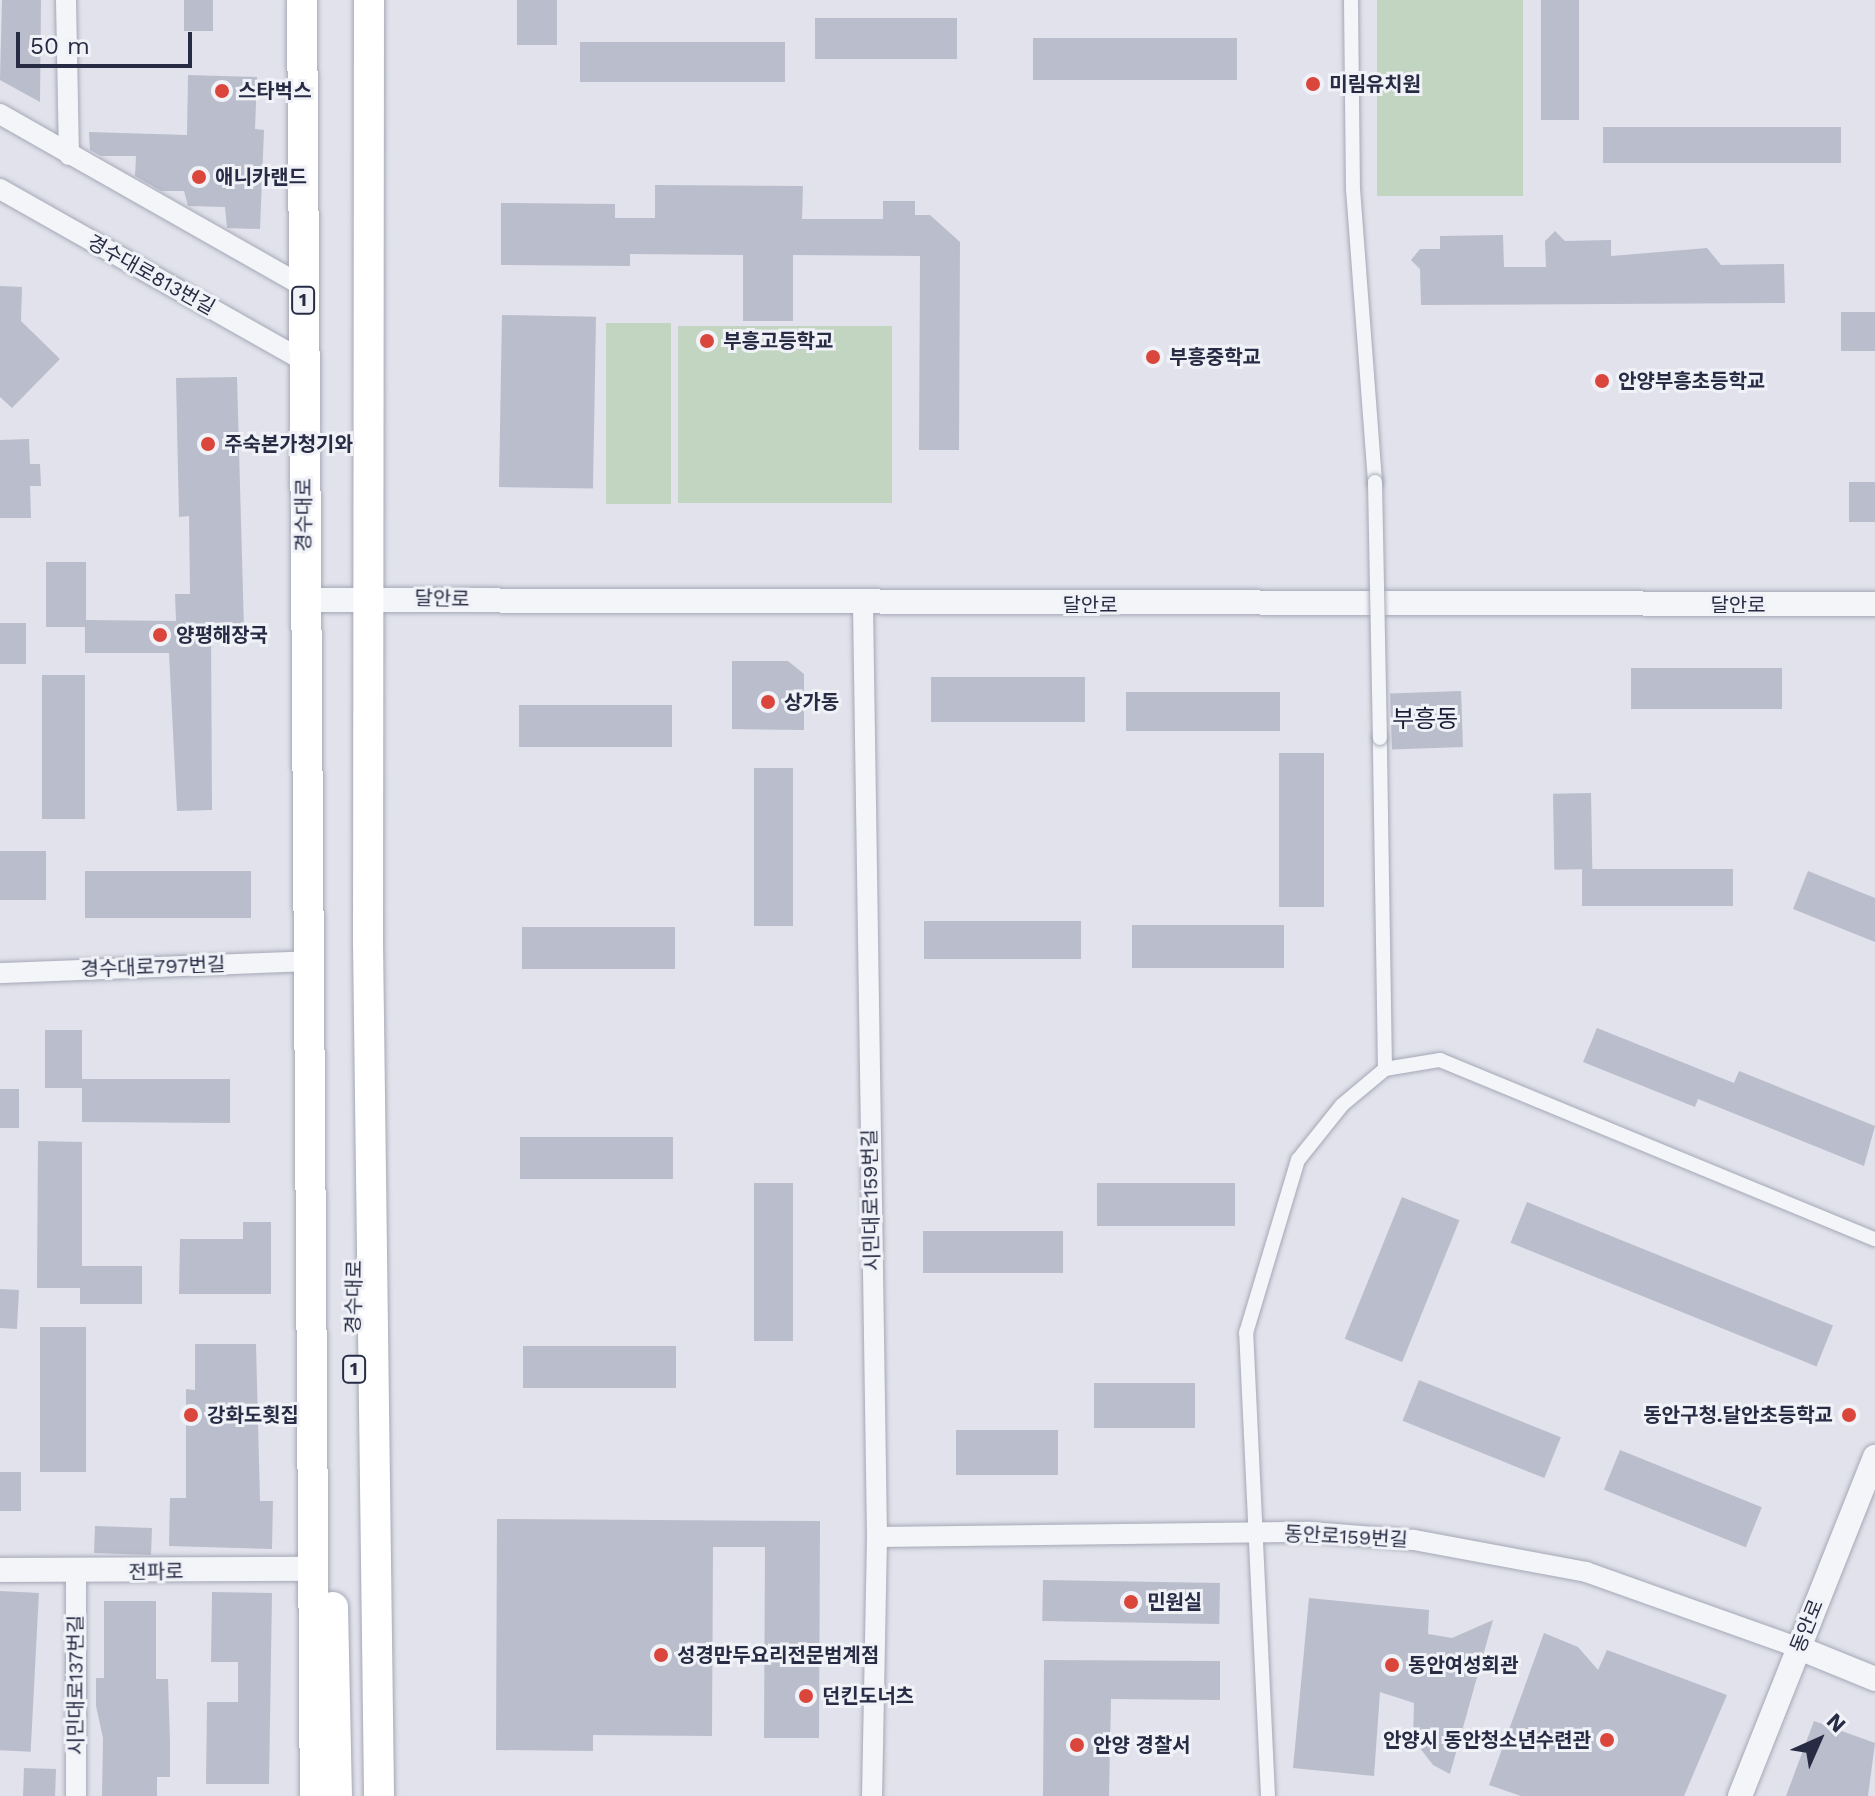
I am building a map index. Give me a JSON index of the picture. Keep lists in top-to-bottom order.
{
  "streets": {
    "main road": ["1", "경수대로"],
    "street": [
      "경수대로813번길",
      "달안로",
      "경수대로797번길",
      "시민대로159번길",
      "동안로159번길",
      "전파로",
      "동안로",
      "시민대로137번길"
    ]
  },
  "crossings": [
    ["경수대로813번길", "경수대로"],
    ["경수대로", "달안로"],
    ["경수대로", "경수대로797번길"],
    ["경수대로", "전파로"],
    ["달안로", "시민대로159번길"],
    ["시민대로159번길", "동안로159번길"],
    ["동안로159번길", "동안로"],
    ["전파로", "시민대로137번길"]
  ],
  "districts": ["부흥동"],
  "places": [
    "미림유치원",
    "스타벅스",
    "애니카랜드",
    "부흥고등학교",
    "부흥중학교",
    "안양부흥초등학교",
    "주숙본가청기와",
    "양평해장국",
    "상가동",
    "강화도횟집",
    "동안구청.달안초등학교",
    "민원실",
    "성경만두요리전문범계점",
    "동안여성회관",
    "던킨도너츠",
    "안양시 동안청소년수련관",
    "안양 경찰서"
  ],
  "scale_bar": "50 m",
  "north": "top right"
}
